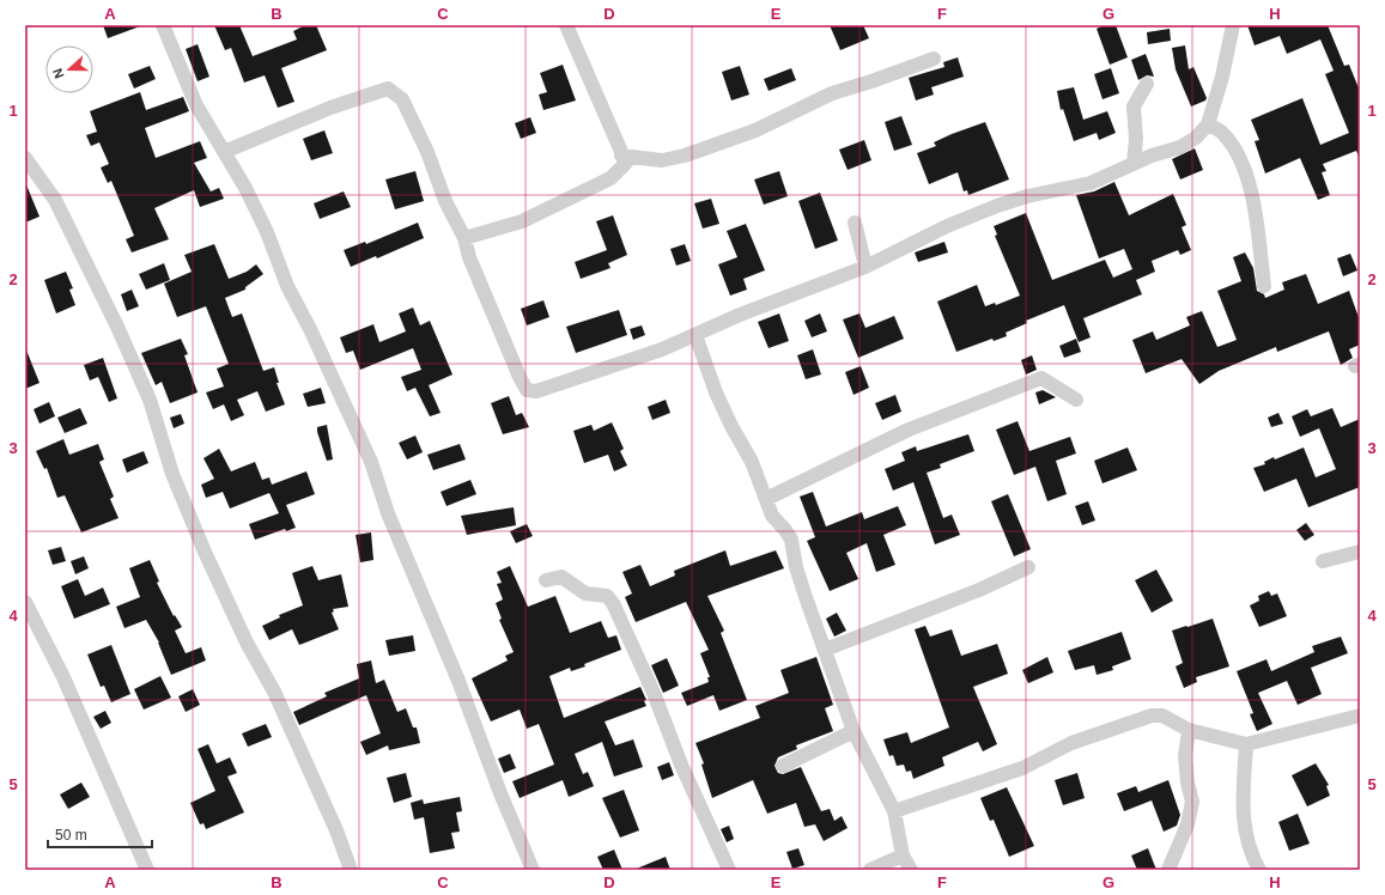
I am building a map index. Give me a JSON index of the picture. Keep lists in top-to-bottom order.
{
  "scale_bar": "50 m",
  "north": "left",
  "grid": {
    "columns": [
      "A",
      "B",
      "C",
      "D",
      "E",
      "F",
      "G",
      "H"
    ],
    "rows": [
      "1",
      "2",
      "3",
      "4",
      "5"
    ]
  }
}
